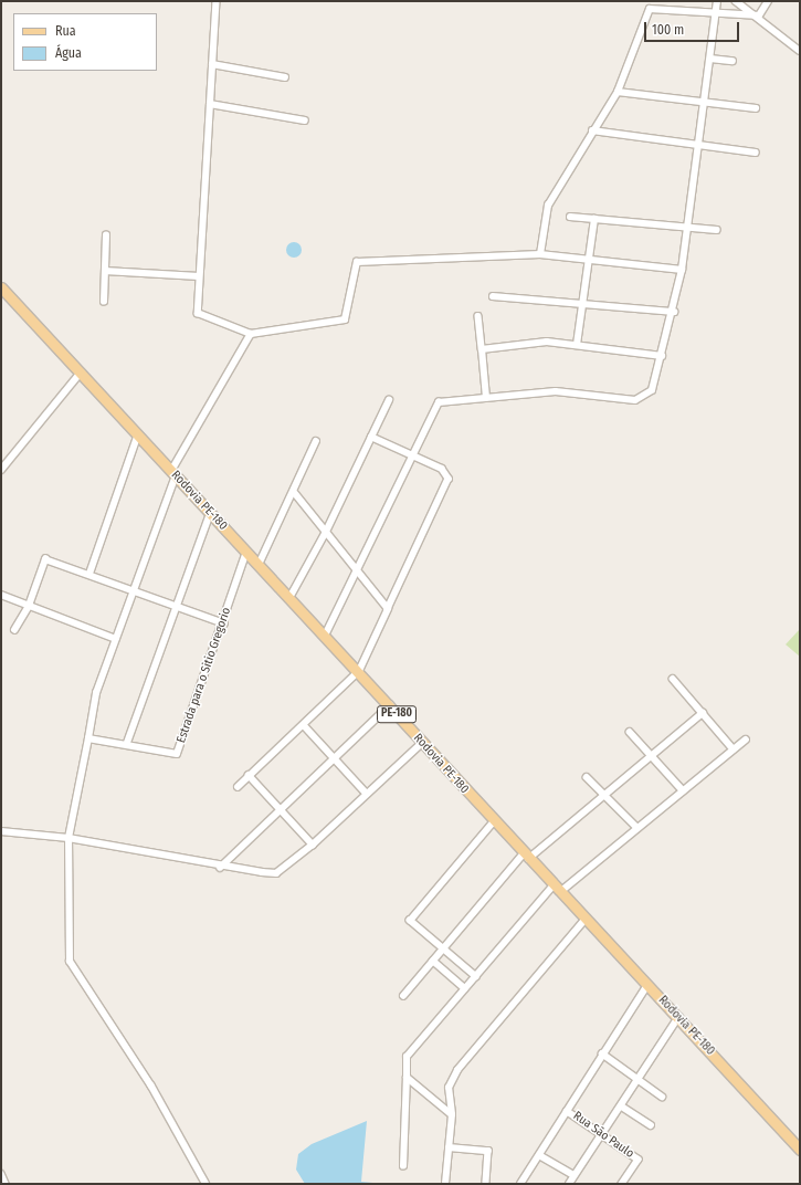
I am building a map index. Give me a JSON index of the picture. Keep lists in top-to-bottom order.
{
  "streets": {
    "main road": ["Rodovia PE-180", "PE-180"],
    "street": ["Estrada para o Sitio Gregorio", "Rua São Paulo"]
  },
  "crossings": [
    ["Rodovia PE-180", "Estrada para o Sitio Gregorio"]
  ],
  "legend": ["Rua", "Água"],
  "scale_bar": "100 m"
}
